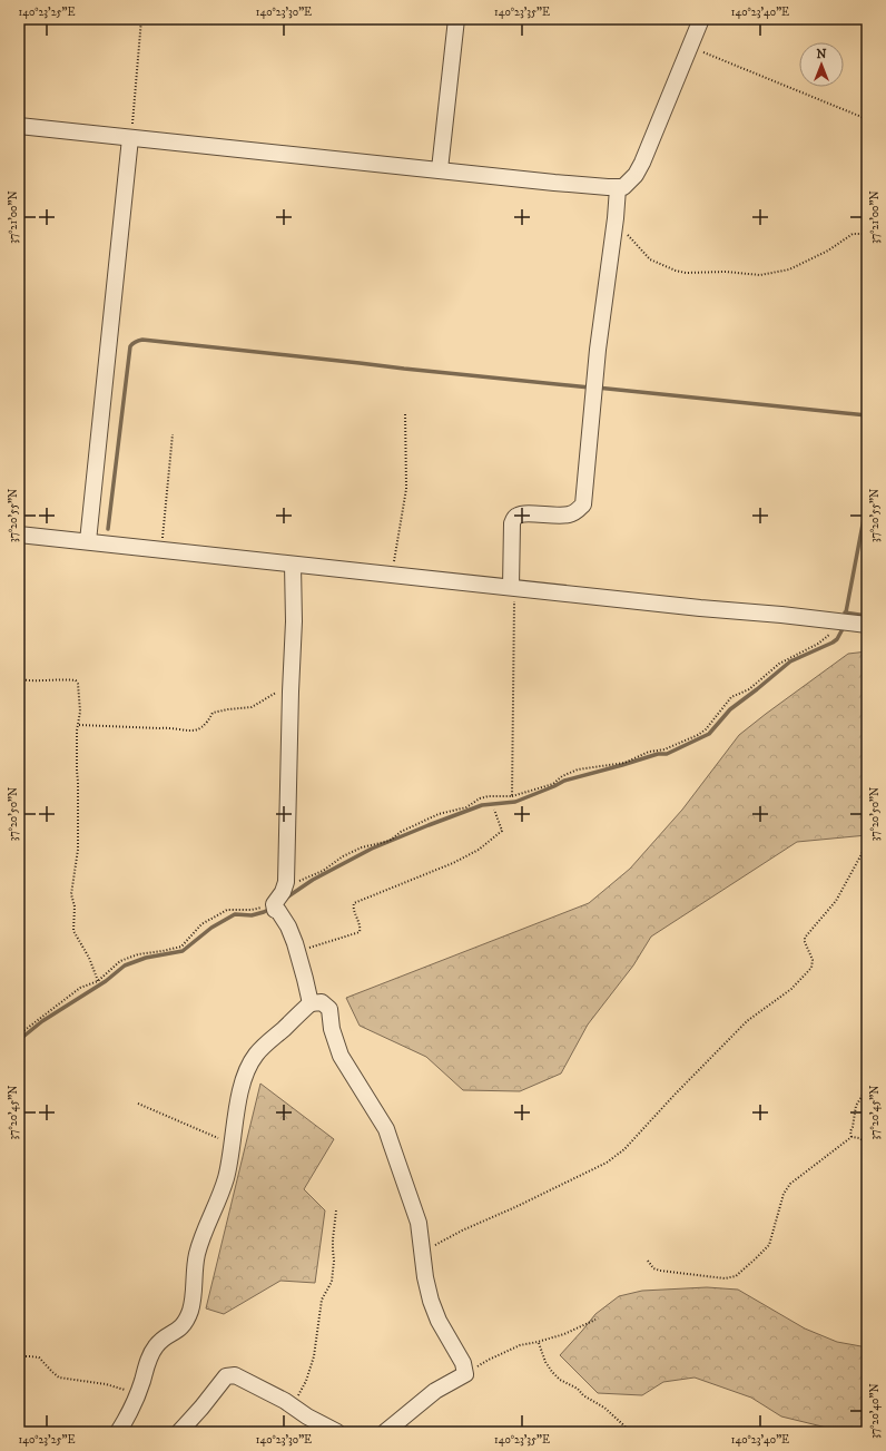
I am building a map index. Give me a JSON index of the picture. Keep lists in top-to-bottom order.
{
  "north": "top",
  "coordinates": [
    "140°23'25\"E",
    "140°23'30\"E",
    "140°23'35\"E",
    "140°23'40\"E",
    "37°21'00\"N",
    "37°20'55\"N",
    "37°20'50\"N",
    "37°20'45\"N",
    "37°20'40\"N"
  ]
}
